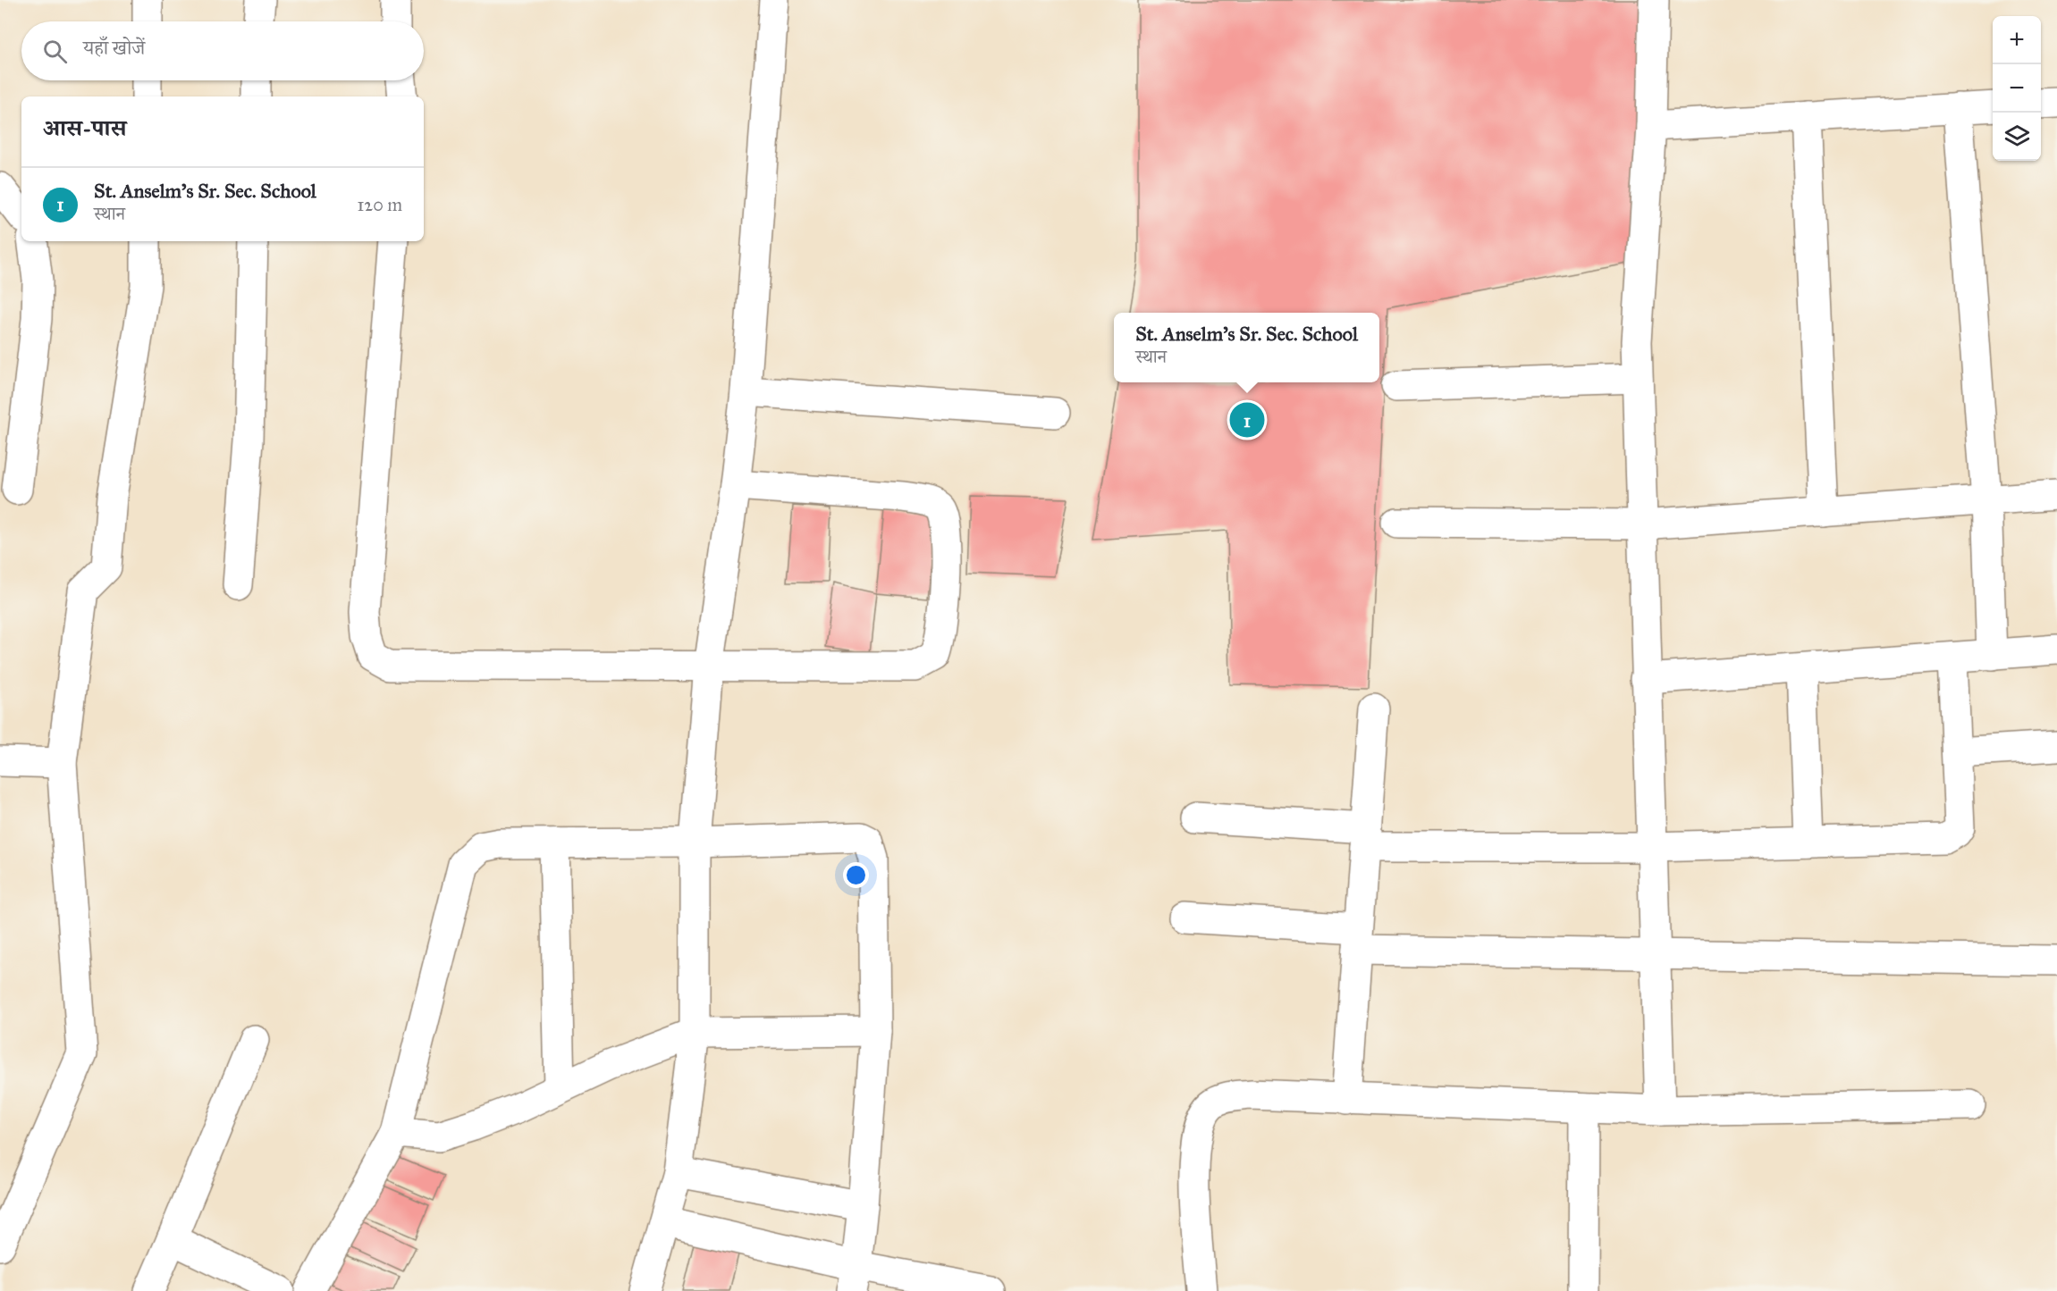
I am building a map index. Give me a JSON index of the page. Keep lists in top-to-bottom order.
{
  "page": {
    "map_buttons": ["+", "−"],
    "search": "यहाँ खोजें",
    "heading": "आस-पास",
    "list": [
      {
        "mark": "1",
        "name": "St. Anselm's Sr. Sec. School",
        "note": "स्थान",
        "value": "120 m"
      }
    ],
    "popup": ["St. Anselm's Sr. Sec. School", "स्थान"],
    "pins": "1"
  }
}
